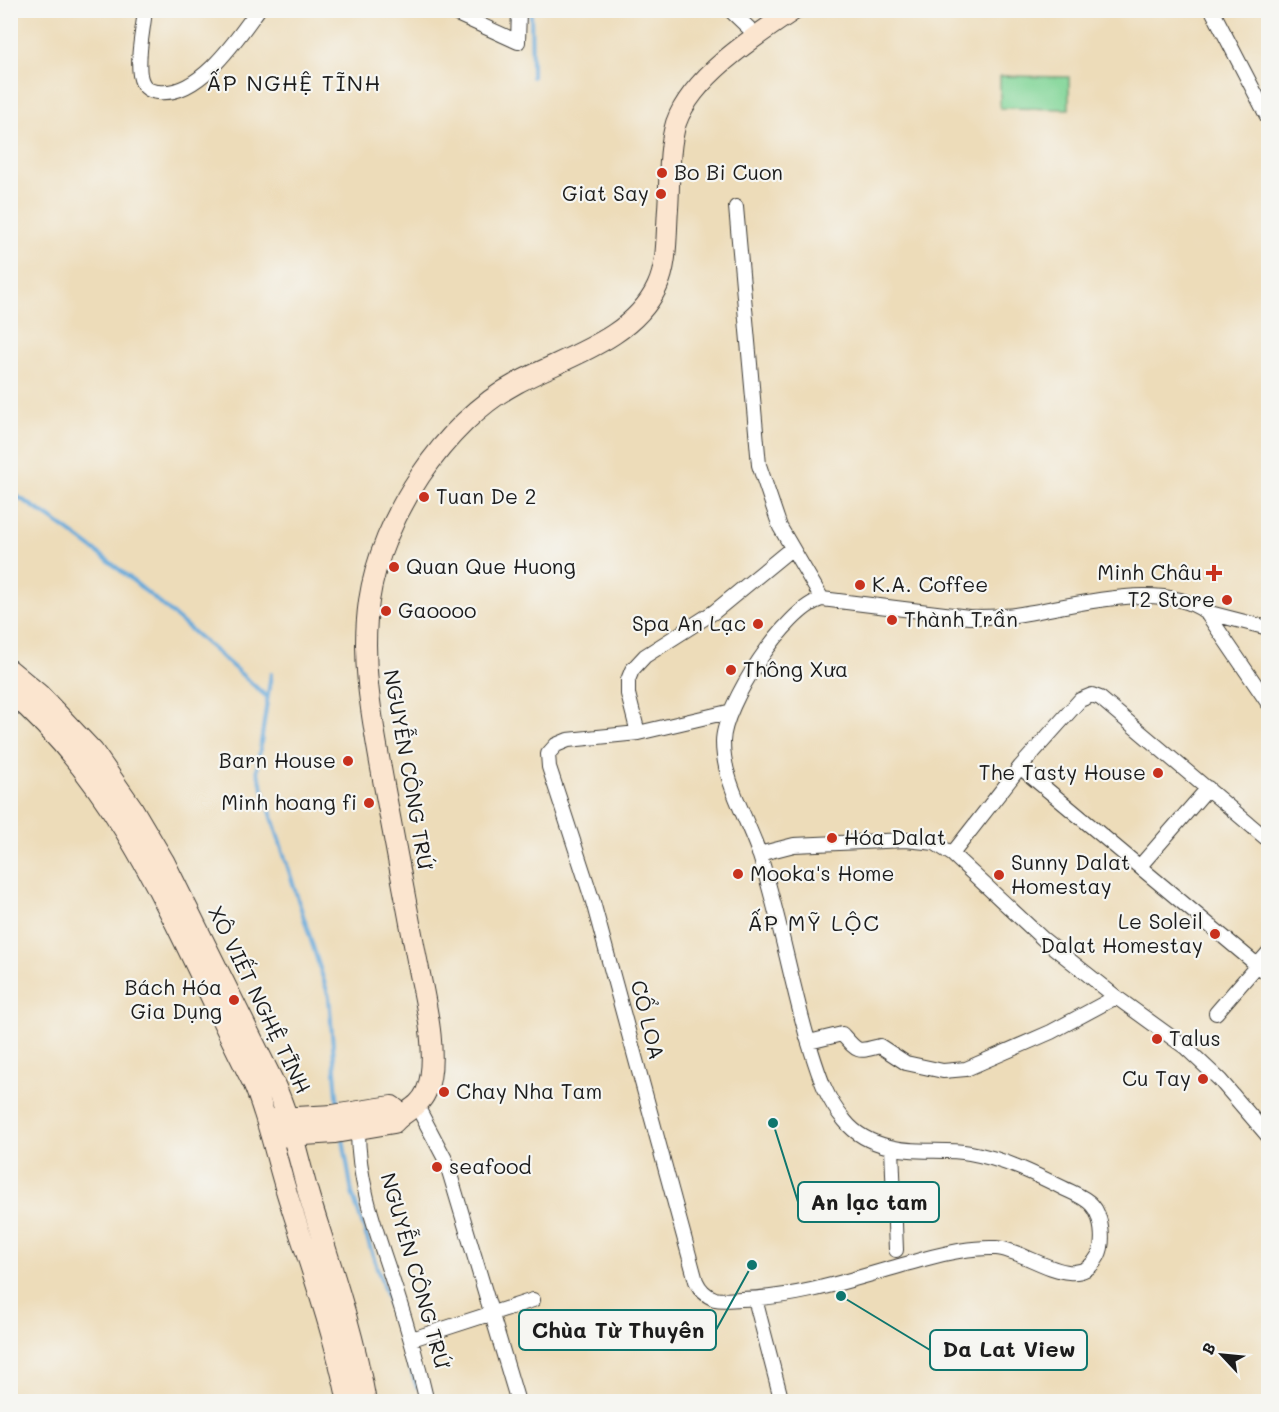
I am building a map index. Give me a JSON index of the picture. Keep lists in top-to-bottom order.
{
  "streets": {
    "main road": ["NGUYỄN CÔNG TRỨ", "XÔ VIẾT NGHỆ TĨNH"],
    "street": ["CỔ LOA"]
  },
  "districts": ["ẤP NGHỆ TĨNH", "ẤP MỸ LỘC"],
  "places": {
    "other": [
      "Bo Bi Cuon",
      "Giat Say",
      "Tuan De 2",
      "Quan Que Huong",
      "K.A. Coffee",
      "T2 Store",
      "Gaoooo",
      "Thành Trần",
      "Spa An Lạc",
      "Thông Xưa",
      "Barn House",
      "The Tasty House",
      "Minh hoang fi",
      "Hóa Dalat",
      "Mooka's Home",
      "Sunny Dalat Homestay",
      "Le Soleil Dalat Homestay",
      "Bách Hóa Gia Dụng",
      "Talus",
      "Cu Tay",
      "Chay Nha Tam",
      "An lạc tam",
      "seafood",
      "Chùa Từ Thuyên",
      "Da Lat View"
    ],
    "health": ["Minh Châu"]
  },
  "north": "top left"
}
